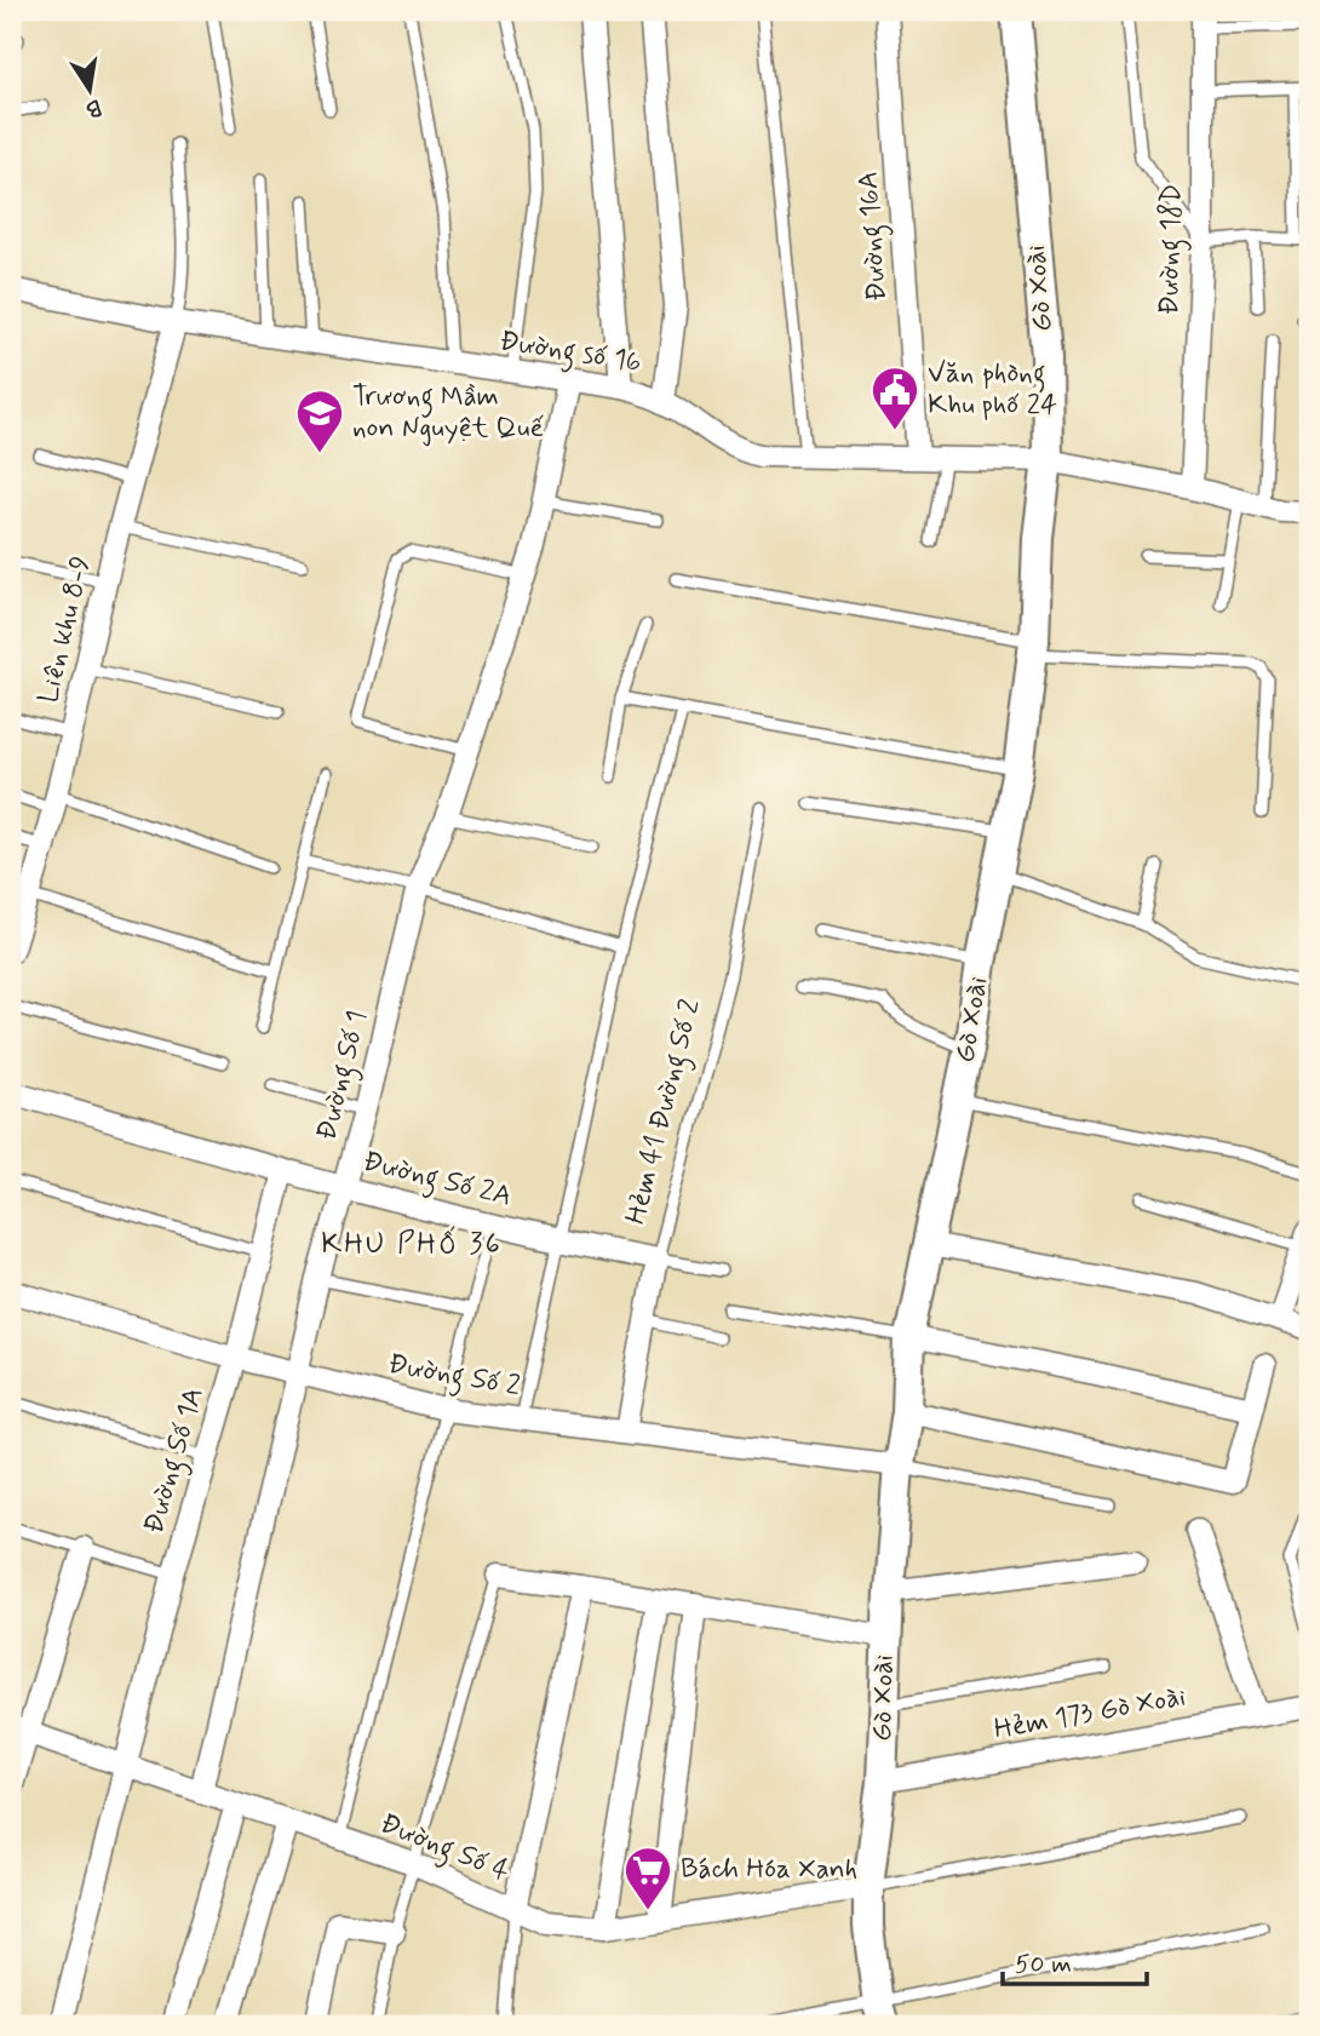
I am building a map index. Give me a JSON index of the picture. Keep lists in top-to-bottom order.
{
  "streets": {
    "street": [
      "Đường 16A",
      "Đường 18D",
      "Gò Xoài",
      "Đường số 16",
      "Liên khu 8-9",
      "Đường Số 1",
      "Hẻm 41 Đường Số 2",
      "Đường Số 2A",
      "Đường Số 2",
      "Đường Số 1A",
      "Hẻm 173 Gò Xoài",
      "Đường Số 4"
    ]
  },
  "crossings": [
    ["Đường 16A", "Đường số 16"],
    ["Đường 18D", "Đường số 16"],
    ["Gò Xoài", "Đường số 16"],
    ["Gò Xoài", "Đường Số 2"],
    ["Gò Xoài", "Hẻm 173 Gò Xoài"],
    ["Gò Xoài", "Đường Số 4"],
    ["Đường số 16", "Liên khu 8-9"],
    ["Đường số 16", "Đường Số 1"],
    ["Đường Số 1", "Đường Số 2A"],
    ["Đường Số 1", "Đường Số 2"],
    ["Đường Số 1", "Đường Số 4"],
    ["Hẻm 41 Đường Số 2", "Đường Số 2A"],
    ["Hẻm 41 Đường Số 2", "Đường Số 2"],
    ["Đường Số 2A", "Đường Số 1A"],
    ["Đường Số 2", "Đường Số 1A"],
    ["Đường Số 1A", "Đường Số 4"]
  ],
  "districts": ["KHU PHỐ 36"],
  "places": {
    "public building": ["Văn phòng Khu phố 24"],
    "school or university": ["Trương Mầm non Nguyệt Quế"],
    "supermarket": ["Bách Hóa Xanh"]
  },
  "scale_bar": "50 m",
  "north": "bottom"
}
